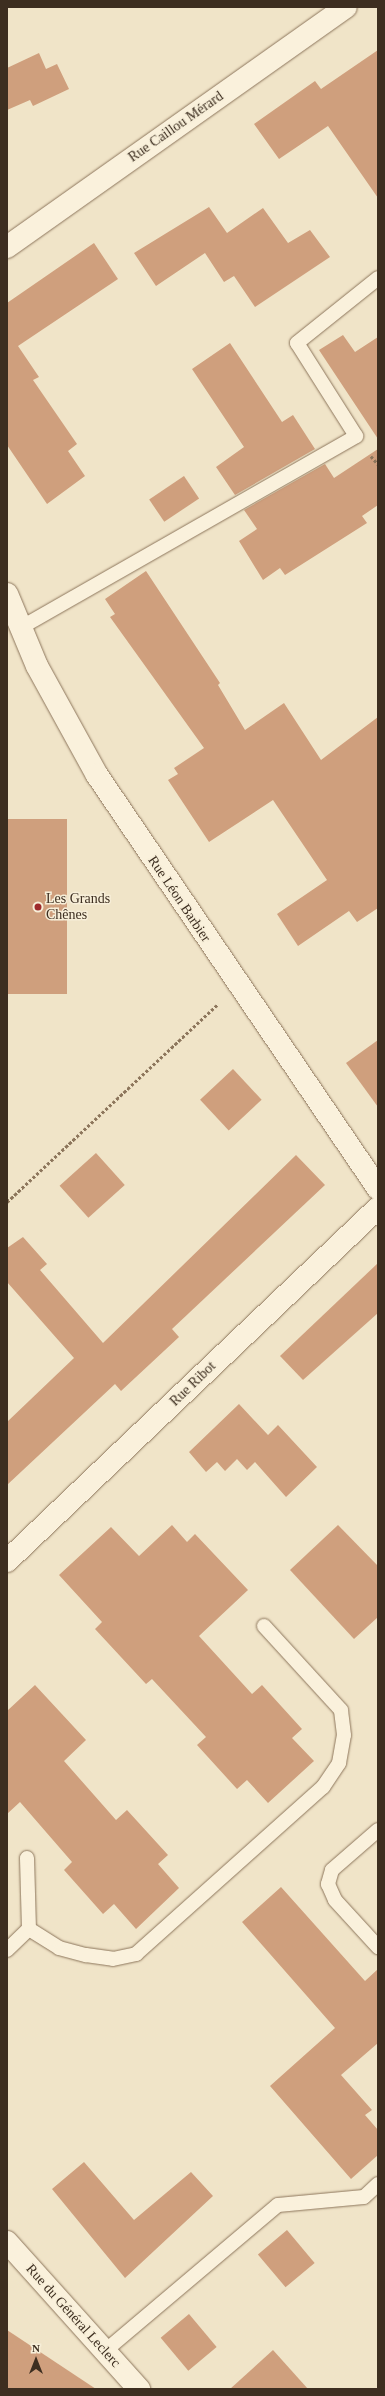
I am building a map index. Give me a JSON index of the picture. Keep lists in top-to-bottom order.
{
  "streets": {
    "street": [
      "Rue Caillou Mérard",
      "Rue Léon Barbier",
      "Rue Ribot",
      "Rue du Général Leclerc"
    ]
  },
  "places": ["Les Grands Chênes"],
  "north": "top"
}
